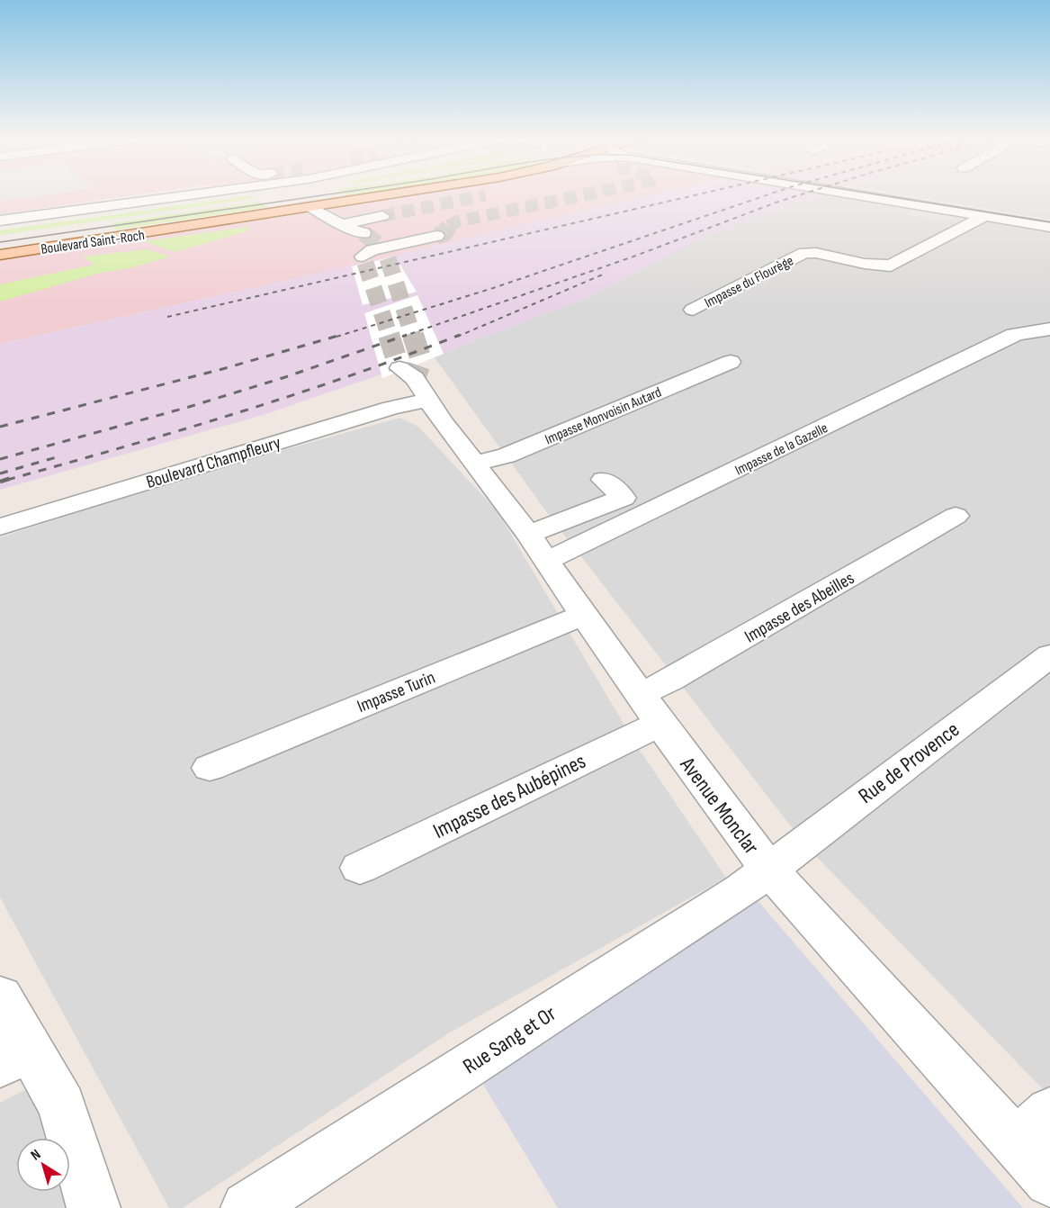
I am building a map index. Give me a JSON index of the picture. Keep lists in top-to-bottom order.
{
  "streets": {
    "main road": ["Boulevard Saint-Roch"],
    "street": [
      "Impasse du Flourège",
      "Impasse Monvoisin Autard",
      "Impasse de la Gazelle",
      "Boulevard Champfleury",
      "Impasse des Abeilles",
      "Impasse Turin",
      "Rue de Provence",
      "Impasse des Aubépines",
      "Avenue Monclar",
      "Rue Sang et Or"
    ]
  },
  "crossings": [
    ["Impasse Monvoisin Autard", "Avenue Monclar"],
    ["Impasse de la Gazelle", "Avenue Monclar"],
    ["Boulevard Champfleury", "Avenue Monclar"],
    ["Impasse des Abeilles", "Impasse des Aubépines"],
    ["Impasse des Abeilles", "Avenue Monclar"],
    ["Impasse Turin", "Avenue Monclar"],
    ["Rue de Provence", "Avenue Monclar"],
    ["Rue de Provence", "Rue Sang et Or"],
    ["Impasse des Aubépines", "Avenue Monclar"],
    ["Avenue Monclar", "Rue Sang et Or"]
  ],
  "north": "top left"
}
